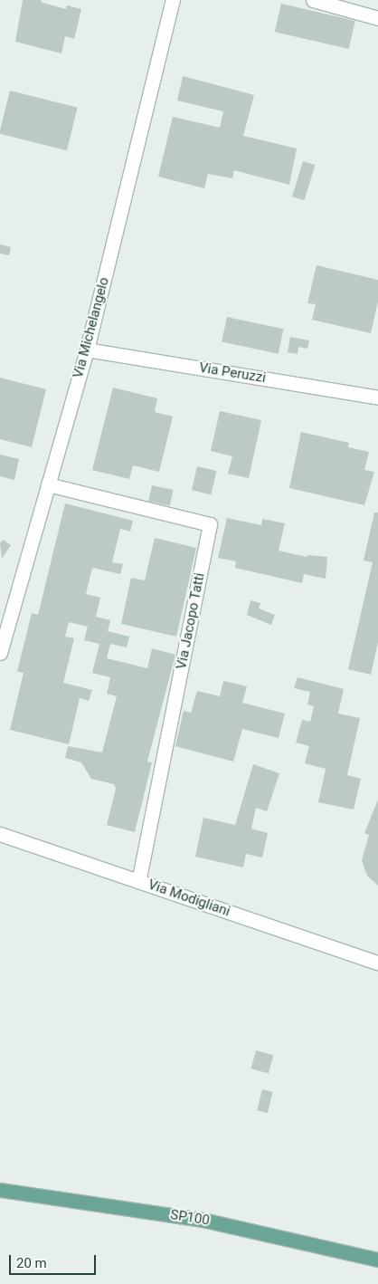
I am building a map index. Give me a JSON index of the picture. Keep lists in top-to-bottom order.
{
  "streets": {
    "main road": ["SP100"],
    "street": [
      "Via Michelangelo",
      "Via Peruzzi",
      "Via Jacopo Tatti",
      "Via Modigliani"
    ]
  },
  "crossings": [
    ["Via Michelangelo", "Via Peruzzi"],
    ["Via Michelangelo", "Via Jacopo Tatti"],
    ["Via Jacopo Tatti", "Via Modigliani"]
  ],
  "scale_bar": "20 m"
}
